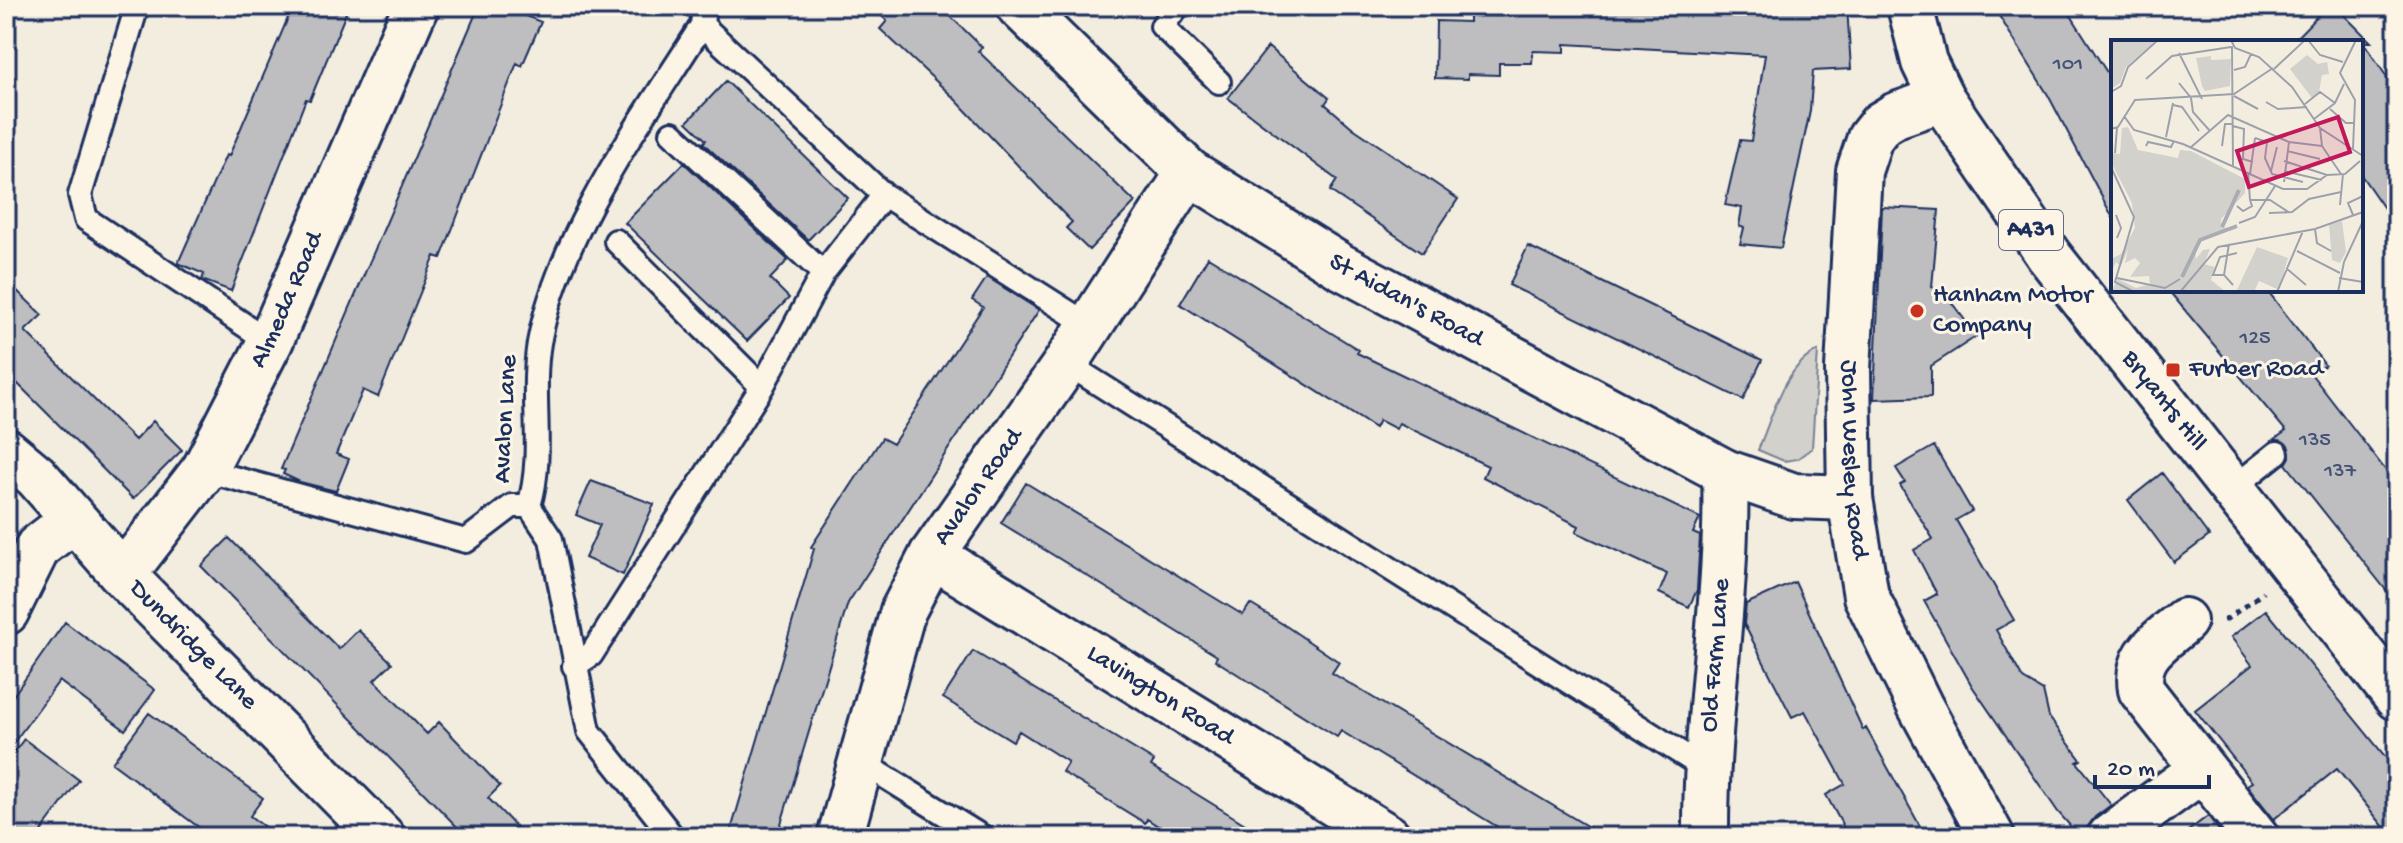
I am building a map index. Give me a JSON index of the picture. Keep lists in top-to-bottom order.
{
  "streets": {
    "street": [
      "A431",
      "Almeda Road",
      "St Aidan's Road",
      "Bryants Hill",
      "John Wesley Road",
      "Avalon Road",
      "Dundridge Lane",
      "Old Farm Lane",
      "Lavington Road"
    ],
    "lane": ["Avalon Lane"]
  },
  "crossings": [
    ["Almeda Road", "Dundridge Lane"],
    ["St Aidan's Road", "John Wesley Road"],
    ["St Aidan's Road", "Avalon Road"],
    ["St Aidan's Road", "Old Farm Lane"],
    ["Bryants Hill", "John Wesley Road"],
    ["Avalon Road", "Lavington Road"]
  ],
  "places": {
    "other": ["Hanham Motor Company"],
    "transit": ["Furber Road"]
  },
  "house_numbers": [
    "101",
    "125",
    "135",
    "137"
  ],
  "scale_bar": "20 m"
}
